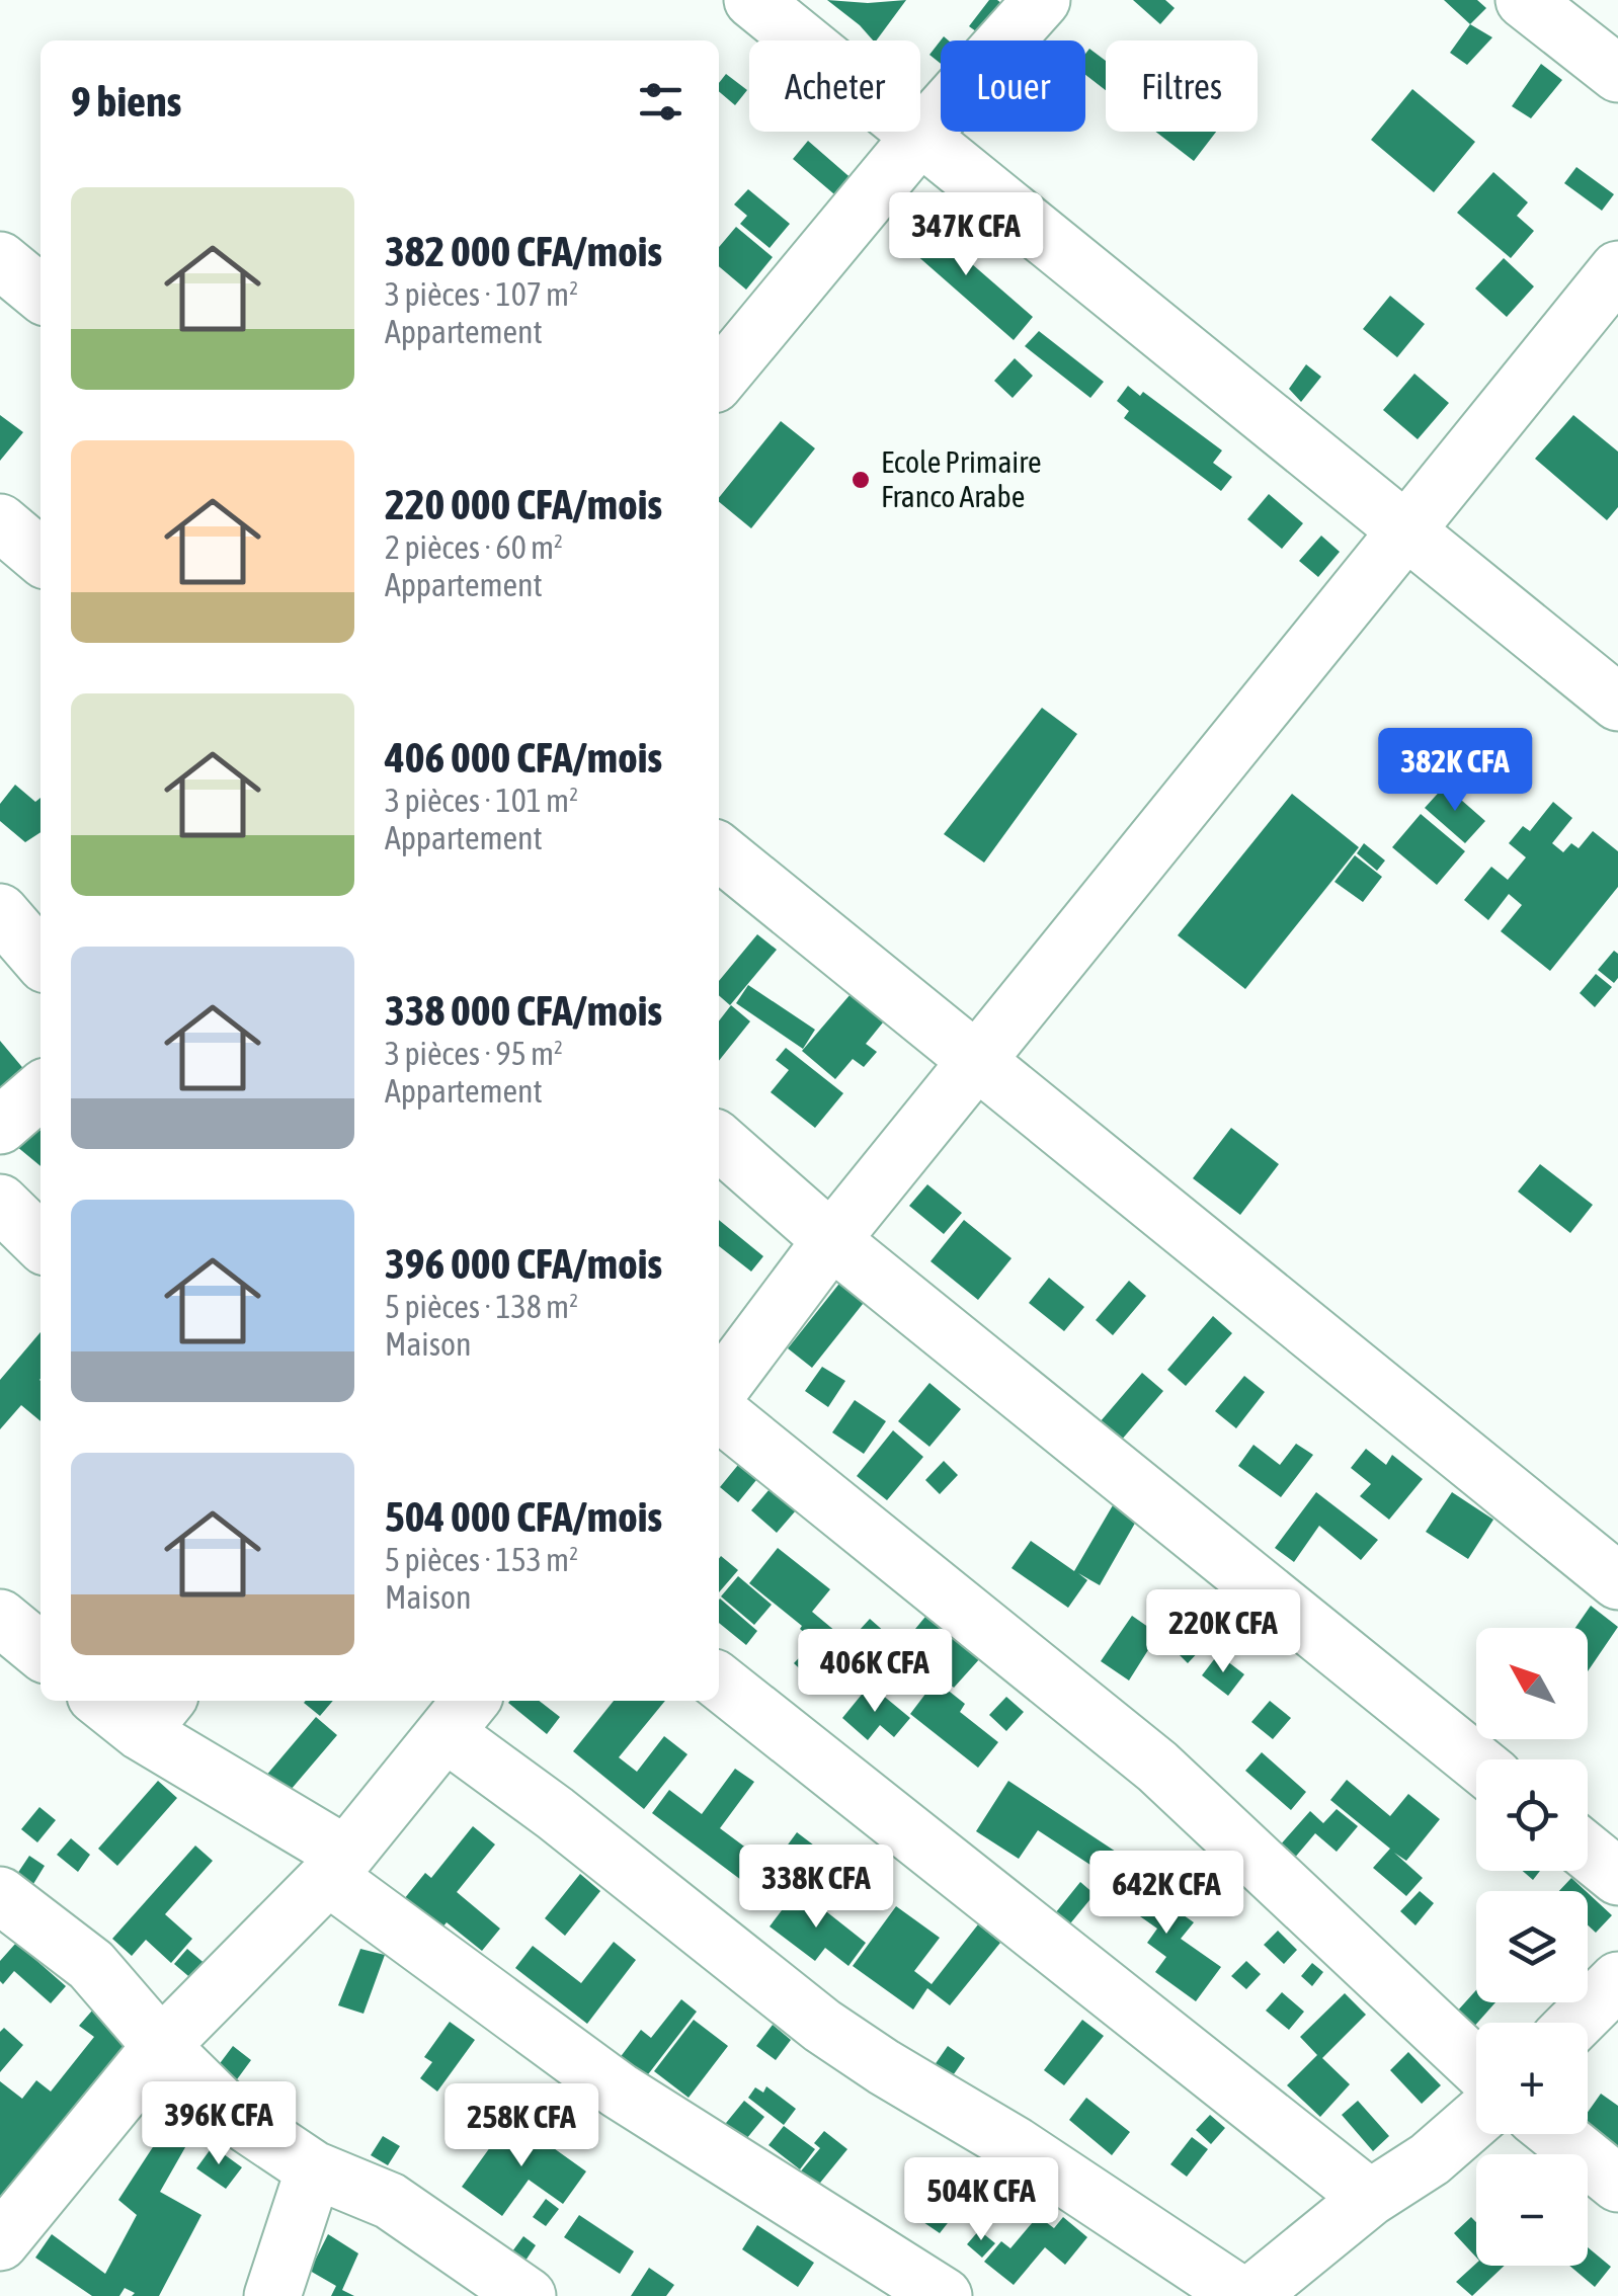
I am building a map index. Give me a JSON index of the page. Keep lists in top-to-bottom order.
{
  "places": ["Ecole Primaire Franco Arabe"],
  "north": "top left",
  "page": {
    "chip": ["Acheter", "Louer", "Filtres"],
    "heading": "9 biens",
    "list": [
      {
        "name": "382 000 CFA/mois",
        "note": "3 pièces · 107 m² · Appartement"
      },
      {
        "name": "220 000 CFA/mois",
        "note": "2 pièces · 60 m² · Appartement"
      },
      {
        "name": "406 000 CFA/mois",
        "note": "3 pièces · 101 m² · Appartement"
      },
      {
        "name": "338 000 CFA/mois",
        "note": "3 pièces · 95 m² · Appartement"
      },
      {
        "name": "396 000 CFA/mois",
        "note": "5 pièces · 138 m² · Maison"
      },
      {
        "name": "504 000 CFA/mois",
        "note": "5 pièces · 153 m² · Maison"
      }
    ],
    "price": [
      "347K CFA",
      "382K CFA",
      "220K CFA",
      "406K CFA",
      "338K CFA",
      "642K CFA",
      "396K CFA",
      "258K CFA",
      "504K CFA"
    ],
    "map_buttons": ["+", "−"]
  }
}
